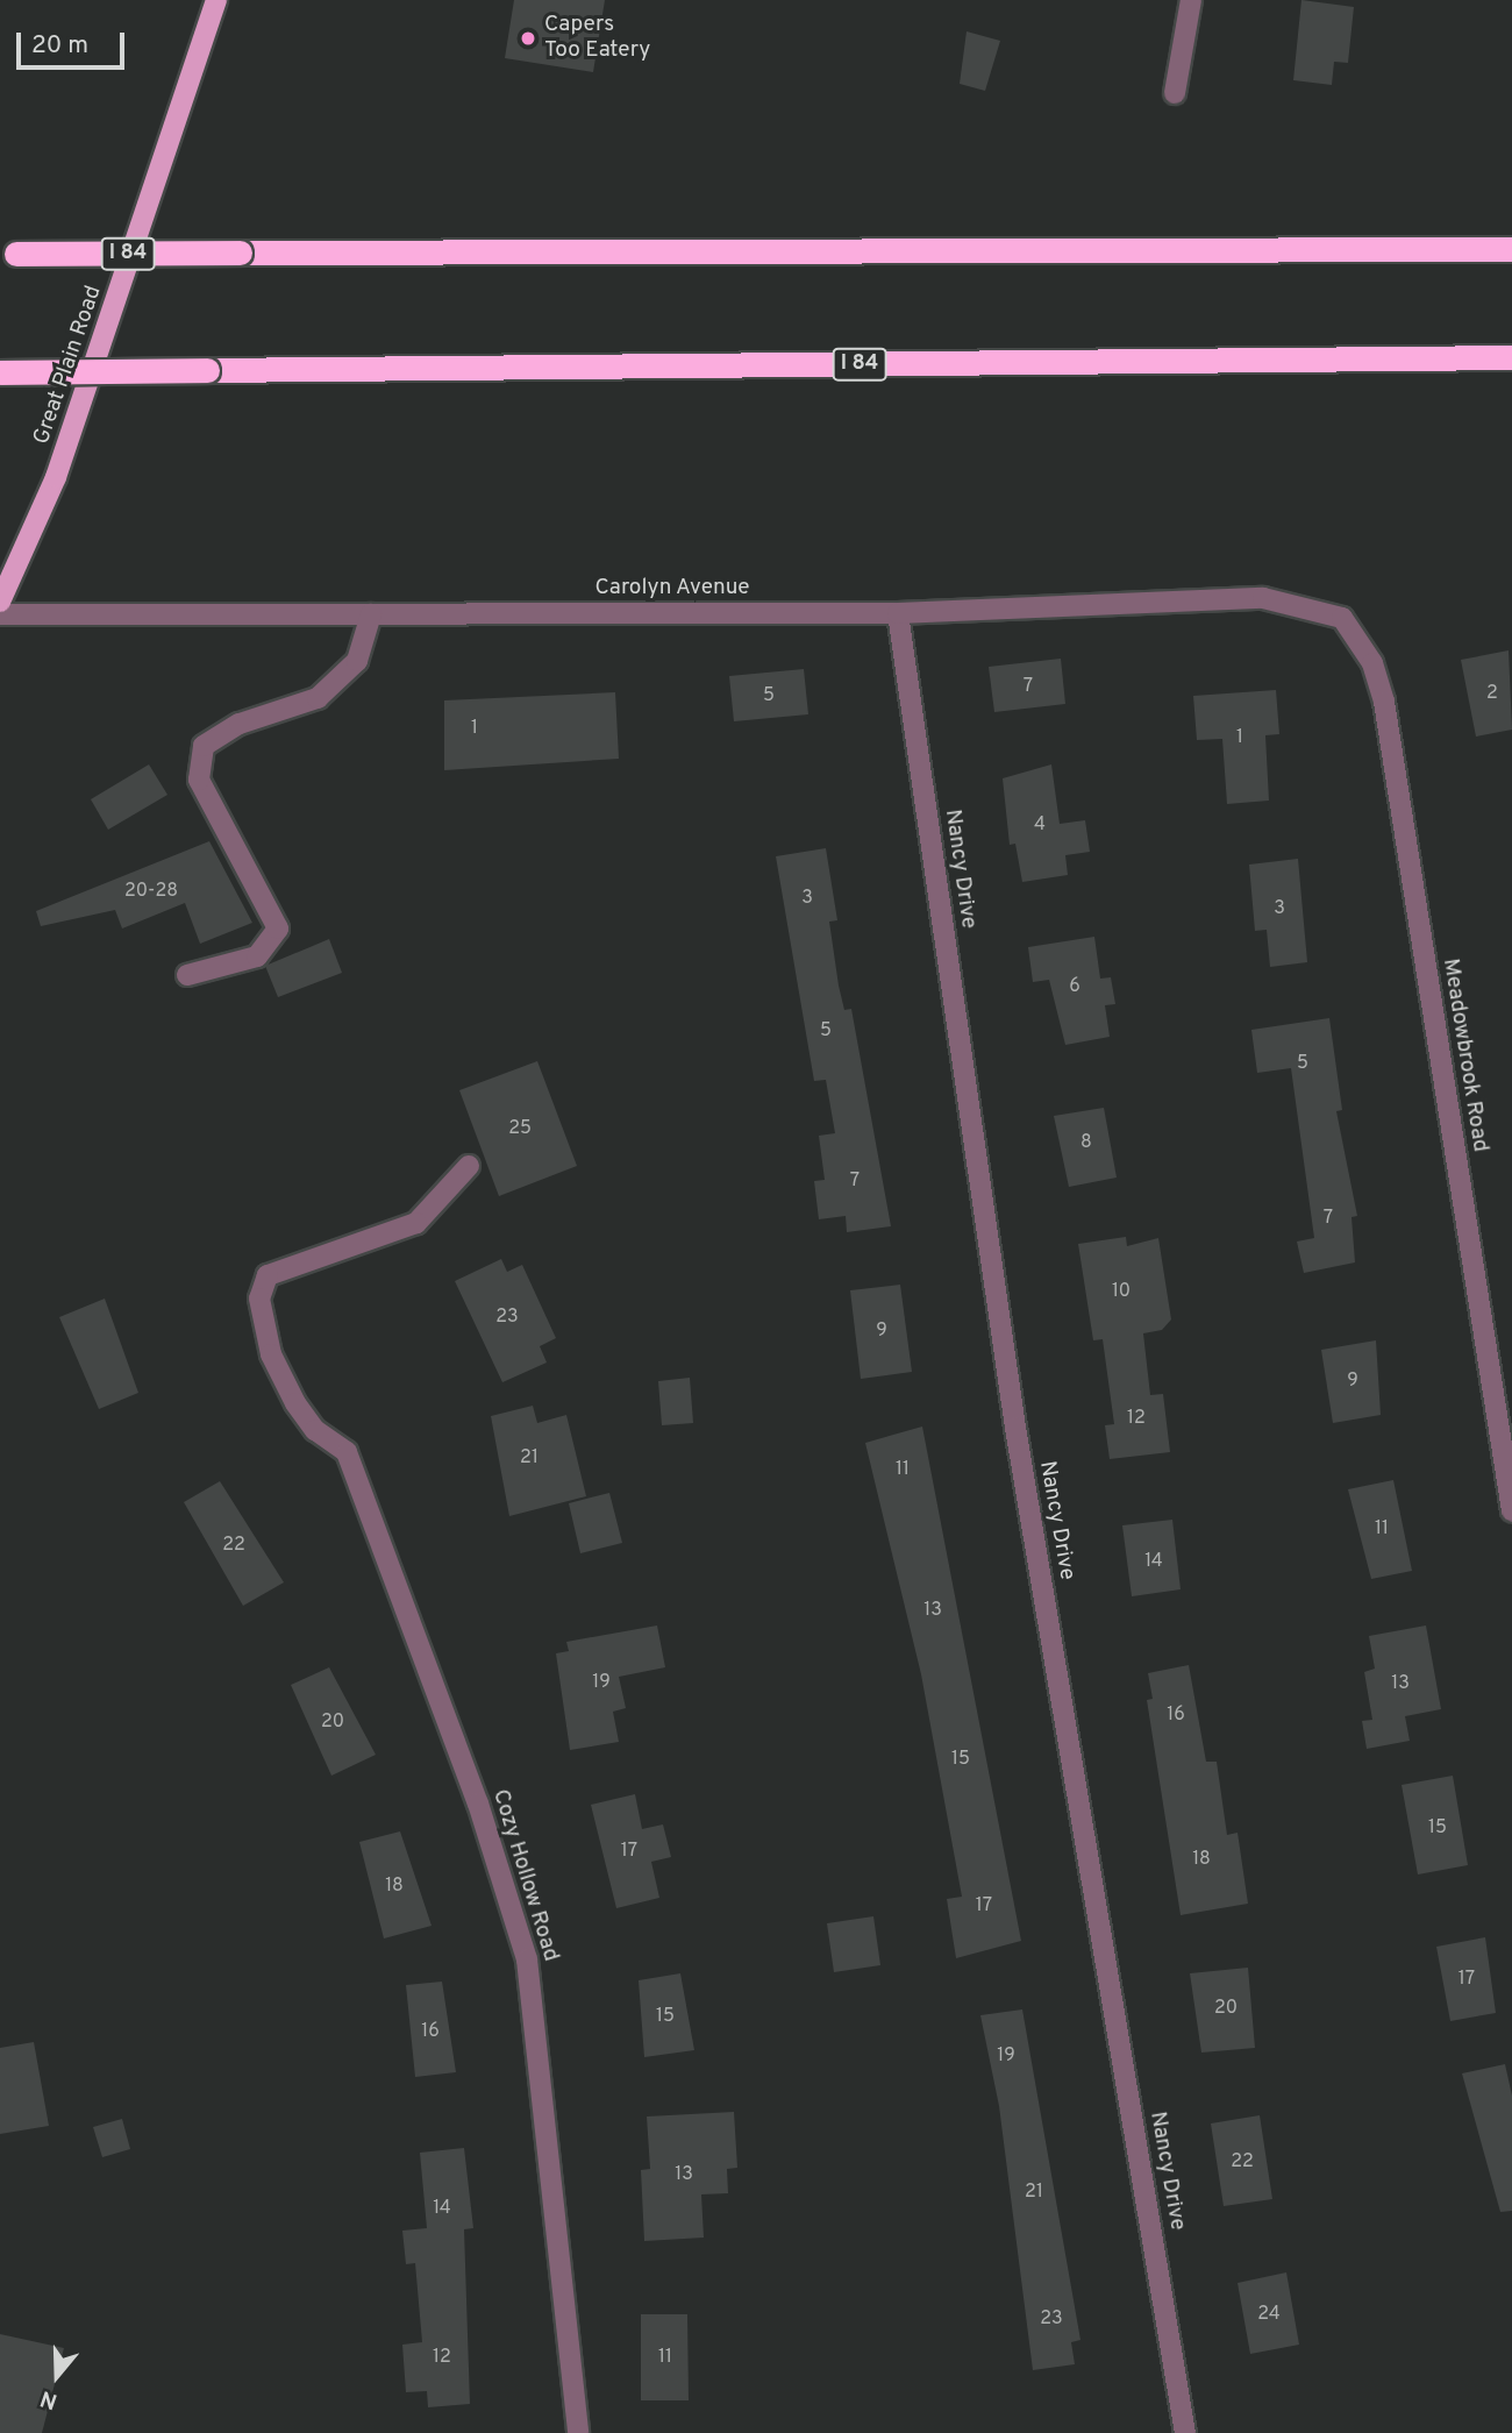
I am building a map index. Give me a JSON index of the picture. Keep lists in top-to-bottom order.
{
  "streets": {
    "highway": ["I 84"],
    "main road": ["Great Plain Road"],
    "street": [
      "Carolyn Avenue",
      "Nancy Drive",
      "Meadowbrook Road",
      "Cozy Hollow Road"
    ]
  },
  "crossings": [
    ["Carolyn Avenue", "Nancy Drive"],
    ["Carolyn Avenue", "Meadowbrook Road"]
  ],
  "places": ["Capers Too Eatery"],
  "house_numbers": [
    "7",
    "2",
    "5",
    "1",
    "1",
    "4",
    "20-28",
    "3",
    "3",
    "6",
    "5",
    "5",
    "25",
    "8",
    "7",
    "7",
    "10",
    "23",
    "9",
    "9",
    "12",
    "21",
    "11",
    "11",
    "22",
    "14",
    "13",
    "19",
    "13",
    "16",
    "20",
    "15",
    "15",
    "17",
    "18",
    "18",
    "17",
    "17",
    "20",
    "15",
    "16",
    "19",
    "22",
    "13",
    "21",
    "14",
    "24",
    "23",
    "12",
    "11"
  ],
  "scale_bar": "20 m",
  "north": "bottom"
}
